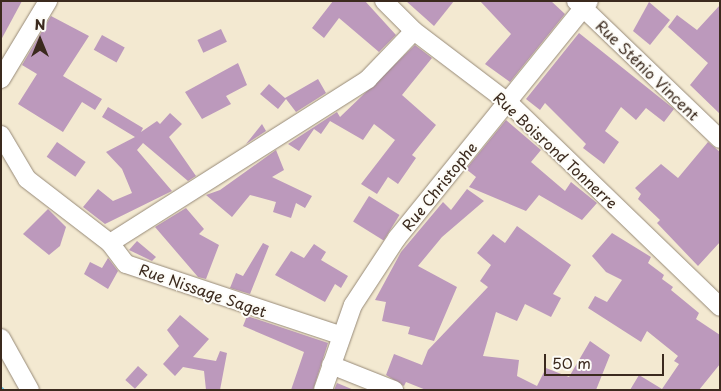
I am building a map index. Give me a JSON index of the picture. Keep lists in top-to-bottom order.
{
  "streets": {
    "street": [
      "Rue Sténio Vincent",
      "Rue Boisrond Tonnerre",
      "Rue Christophe",
      "Rue Nissage Saget"
    ]
  },
  "crossings": [
    ["Rue Sténio Vincent", "Rue Christophe"],
    ["Rue Boisrond Tonnerre", "Rue Christophe"],
    ["Rue Christophe", "Rue Nissage Saget"]
  ],
  "scale_bar": "50 m",
  "north": "top"
}
